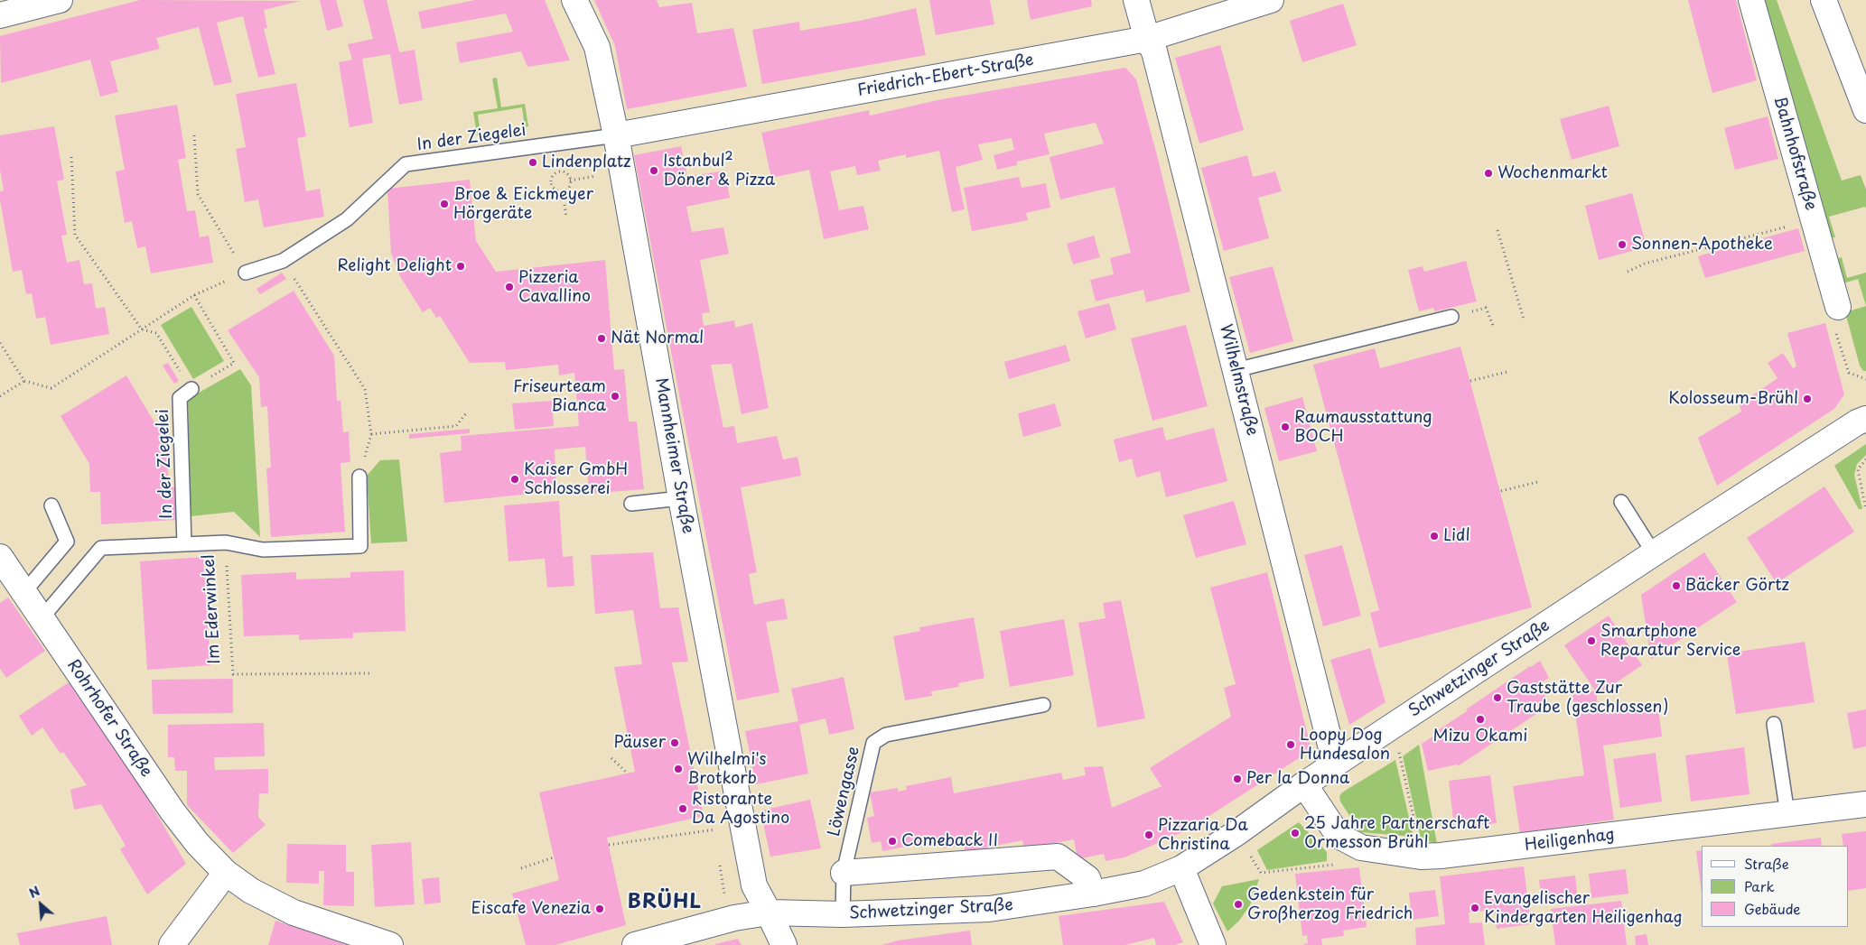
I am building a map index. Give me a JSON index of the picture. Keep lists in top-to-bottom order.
{
  "streets": {
    "street": [
      "Friedrich-Ebert-Straße",
      "Bahnhofstraße",
      "Wilhelmstraße",
      "Mannheimer Straße",
      "Schwetzinger Straße",
      "Rohrhofer Straße",
      "Heiligenhag"
    ],
    "lane": ["In der Ziegelei", "Im Ederwinkel", "Löwengasse"]
  },
  "crossings": [
    ["Friedrich-Ebert-Straße", "In der Ziegelei"],
    ["Friedrich-Ebert-Straße", "Wilhelmstraße"],
    ["Friedrich-Ebert-Straße", "Mannheimer Straße"],
    ["In der Ziegelei", "Mannheimer Straße"],
    ["In der Ziegelei", "Im Ederwinkel"],
    ["Wilhelmstraße", "Schwetzinger Straße"],
    ["Mannheimer Straße", "Schwetzinger Straße"],
    ["Im Ederwinkel", "Rohrhofer Straße"],
    ["Schwetzinger Straße", "Löwengasse"],
    ["Schwetzinger Straße", "Heiligenhag"]
  ],
  "districts": ["BRÜHL"],
  "places": [
    "Lindenplatz",
    "Istanbul² Döner & Pizza",
    "Wochenmarkt",
    "Broe & Eickmeyer Hörgeräte",
    "Sonnen-Apotheke",
    "Relight Delight",
    "Pizzeria Cavallino",
    "Nät Normal",
    "Friseurteam Bianca",
    "Kolosseum-Brühl",
    "Raumausstattung BOCH",
    "Kaiser GmbH Schlosserei",
    "Lidl",
    "Bäcker Görtz",
    "Smartphone Reparatur Service",
    "Gaststätte Zur Traube (geschlossen)",
    "Mizu Okami",
    "Päuser",
    "Loopy Dog Hundesalon",
    "Wilhelmi's Brotkorb",
    "Per la Donna",
    "Ristorante Da Agostino",
    "25 Jahre Partnerschaft Ormesson Brühl",
    "Pizzaria Da Christina",
    "Comeback II",
    "Gedenkstein für Großherzog Friedrich",
    "Evangelischer Kindergarten Heiligenhag",
    "Eiscafe Venezia"
  ],
  "legend": ["Straße", "Park", "Gebäude"],
  "north": "top left"
}
